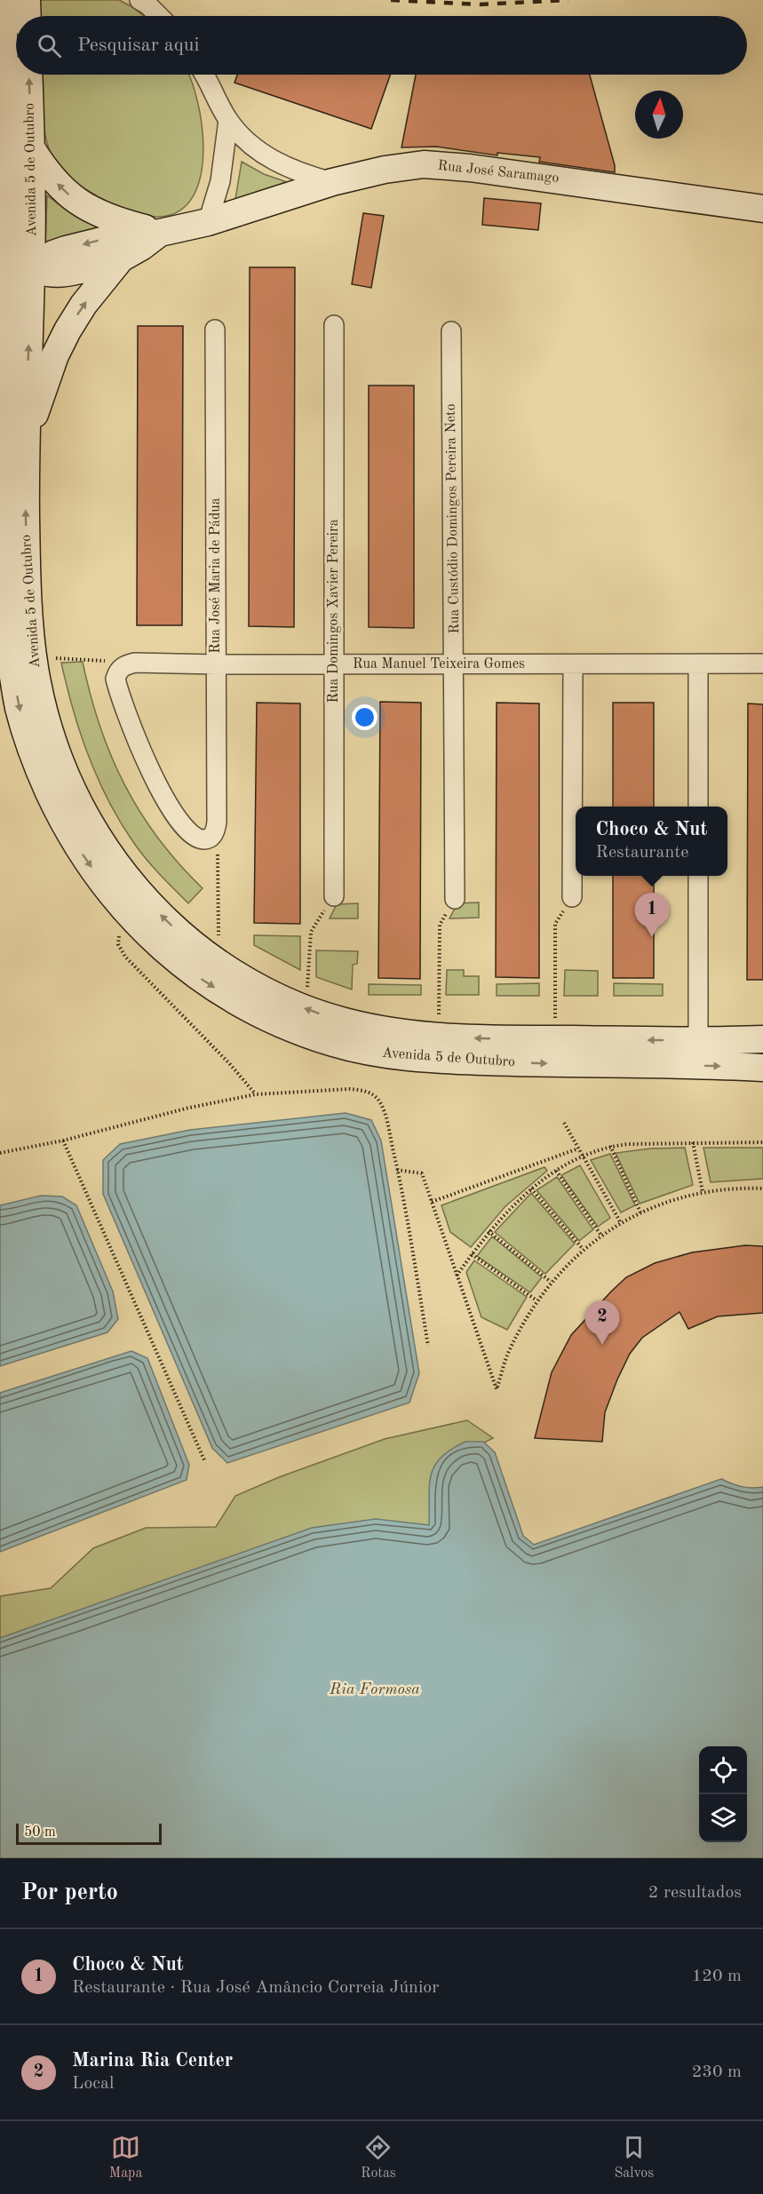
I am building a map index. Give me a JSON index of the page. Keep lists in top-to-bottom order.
{
  "streets": {
    "main road": ["Avenida 5 de Outubro", "Rua José Saramago"],
    "street": [
      "Rua Custódio Domingos Pereira Neto",
      "Rua José Maria de Pádua",
      "Rua Domingos Xavier Pereira",
      "Rua Manuel Teixeira Gomes"
    ]
  },
  "crossings": [
    ["Rua Custódio Domingos Pereira Neto", "Rua Manuel Teixeira Gomes"],
    ["Rua José Maria de Pádua", "Rua Manuel Teixeira Gomes"],
    ["Rua Domingos Xavier Pereira", "Rua Manuel Teixeira Gomes"]
  ],
  "water": ["Ria Formosa"],
  "scale_bar": "50 m",
  "north": "top",
  "page": {
    "search": "Pesquisar aqui",
    "popup": ["Choco & Nut", "Restaurante"],
    "pins": ["1", "2"],
    "scale": "50 m",
    "heading": ["Por perto", "2 resultados"],
    "list": [
      {
        "mark": "1",
        "name": "Choco & Nut",
        "note": "Restaurante · Rua José Amâncio Correia Júnior",
        "value": "120 m"
      },
      {
        "mark": "2",
        "name": "Marina Ria Center",
        "note": "Local",
        "value": "230 m"
      }
    ],
    "nav": ["Mapa", "Rotas", "Salvos"]
  }
}
